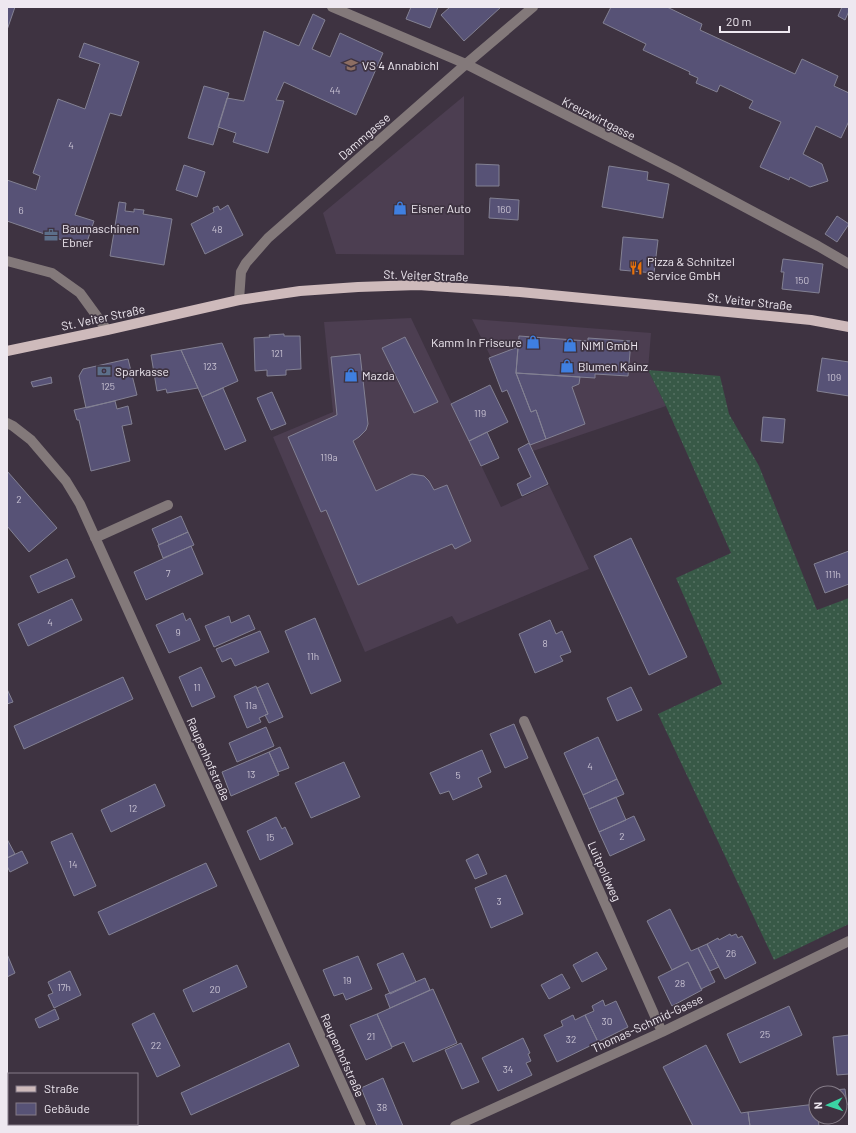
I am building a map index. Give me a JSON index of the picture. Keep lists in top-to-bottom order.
{
  "streets": {
    "main road": ["St. Veiter Straße"],
    "street": [
      "Kreuzwirtgasse",
      "Dammgasse",
      "Raupenhofstraße",
      "Luitpoldweg",
      "Thomas-Schmid-Gasse"
    ]
  },
  "crossings": [
    ["Kreuzwirtgasse", "Dammgasse"],
    ["Dammgasse", "St. Veiter Straße"],
    ["Luitpoldweg", "Thomas-Schmid-Gasse"]
  ],
  "places": {
    "school or university": ["VS 4 Annabichl"],
    "shop": [
      "Eisner Auto",
      "Kamm In Friseure",
      "NIMI GmbH",
      "Blumen Kainz",
      "Mazda"
    ],
    "office": ["Baumaschinen Ebner"],
    "restaurant": ["Pizza & Schnitzel Service GmbH"],
    "bank": ["Sparkasse"]
  },
  "house_numbers": [
    "44",
    "4",
    "160",
    "6",
    "48",
    "150",
    "121",
    "123",
    "109",
    "125",
    "119",
    "119a",
    "2",
    "7",
    "111h",
    "4",
    "9",
    "8",
    "11h",
    "11",
    "11a",
    "4",
    "13",
    "5",
    "12",
    "2",
    "15",
    "14",
    "3",
    "26",
    "19",
    "28",
    "17h",
    "20",
    "30",
    "25",
    "21",
    "32",
    "22",
    "34",
    "38"
  ],
  "legend": ["Straße", "Gebäude"],
  "scale_bar": "20 m",
  "north": "left"
}
